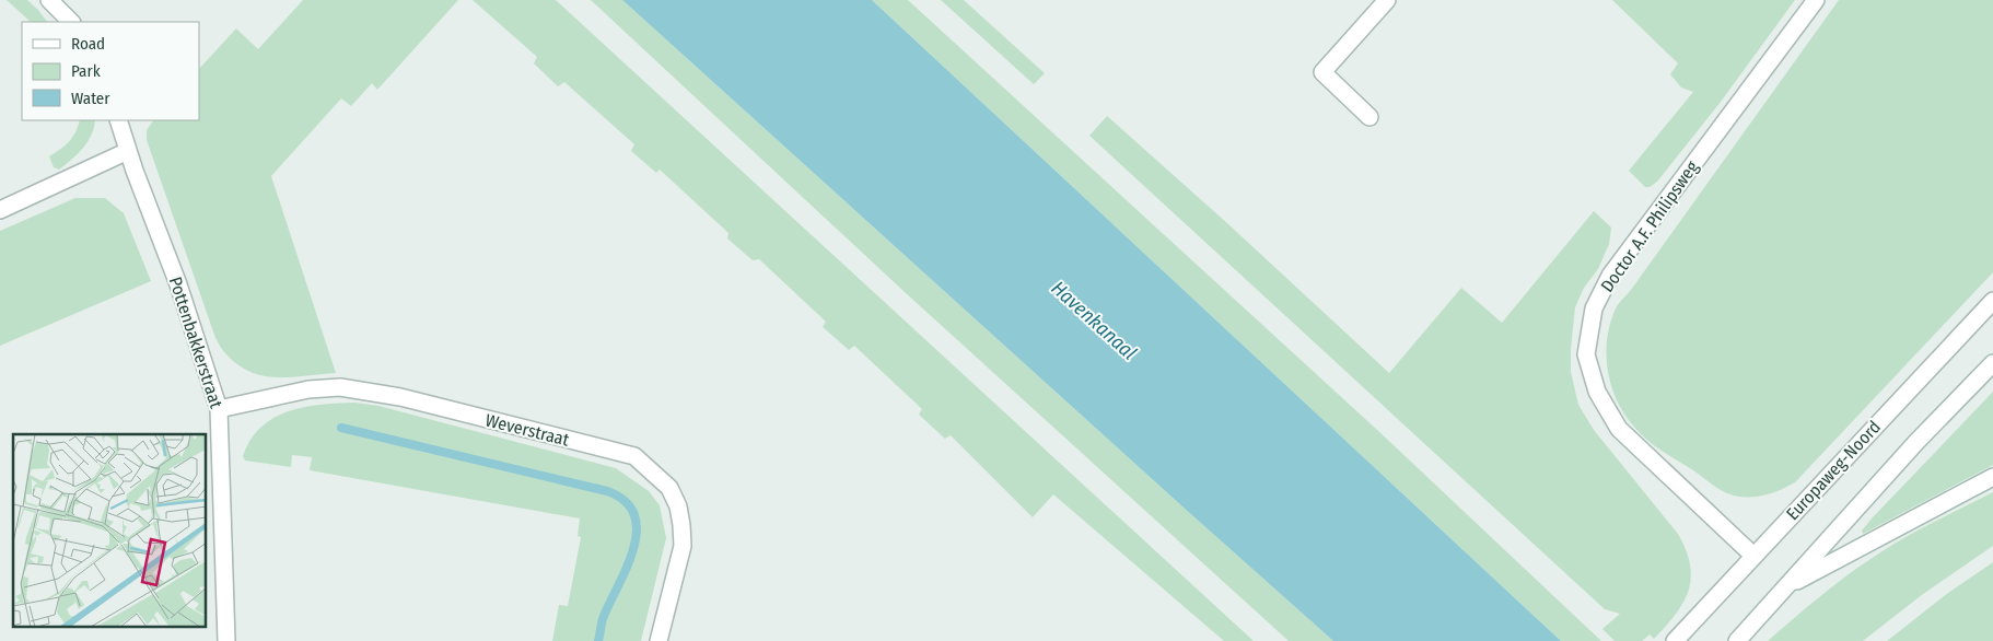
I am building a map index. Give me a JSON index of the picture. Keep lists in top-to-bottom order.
{
  "streets": {
    "street": [
      "Doctor A.F. Philipsweg",
      "Pottenbakkerstraat",
      "Weverstraat",
      "Europaweg-Noord"
    ]
  },
  "crossings": [
    ["Doctor A.F. Philipsweg", "Europaweg-Noord"],
    ["Pottenbakkerstraat", "Weverstraat"]
  ],
  "water": ["Havenkanaal"],
  "legend": ["Road", "Park", "Water"]
}
